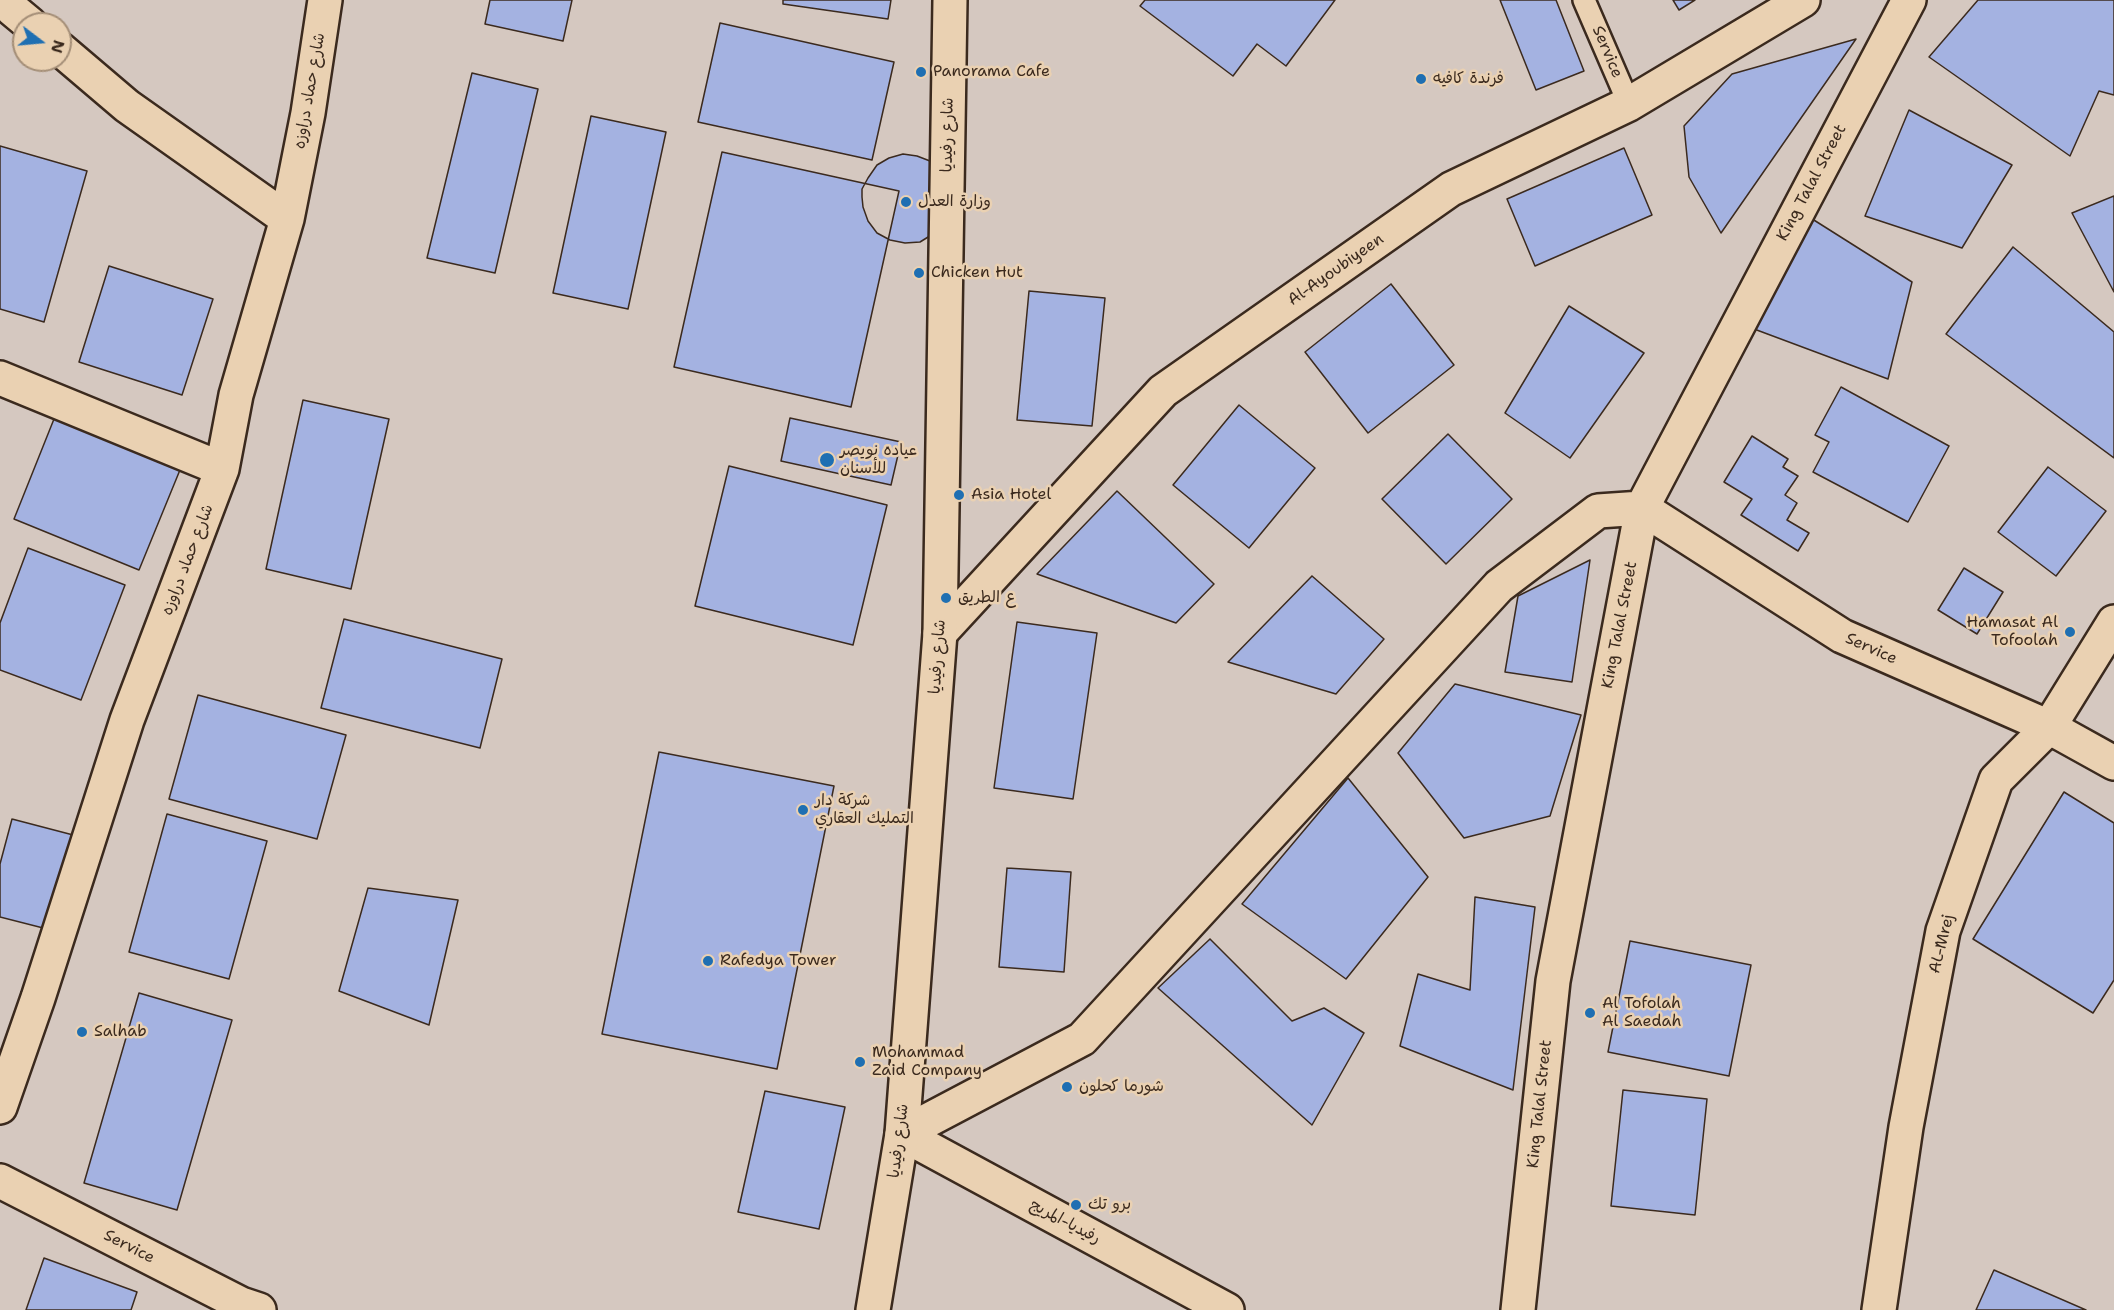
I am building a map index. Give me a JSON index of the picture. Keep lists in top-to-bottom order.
{
  "streets": {
    "street": [
      "Service",
      "شارع حماد دراوزه",
      "شارع رفيديا",
      "King Talal Street",
      "Al-Ayoubiyeen",
      "AL-Mrej",
      "رفيديا-المريج"
    ]
  },
  "crossings": [
    ["Service", "King Talal Street"],
    ["Service", "Al-Ayoubiyeen"],
    ["Service", "AL-Mrej"],
    ["شارع رفيديا", "Al-Ayoubiyeen"],
    ["شارع رفيديا", "رفيديا-المريج"]
  ],
  "places": [
    "Panorama Cafe",
    "فرندة كافيه",
    "وزارة العدل",
    "Chicken Hut",
    "عياده نويصر للأسنان",
    "Asia Hotel",
    "ع الطريق",
    "Hamasat Al Tofoolah",
    "شركة دار التمليك العقاري",
    "Rafedya Tower",
    "Al Tofolah Al Saedah",
    "Salhab",
    "Mohammad Zaid Company",
    "شورما كحلون",
    "برو تك"
  ],
  "north": "right"
}
